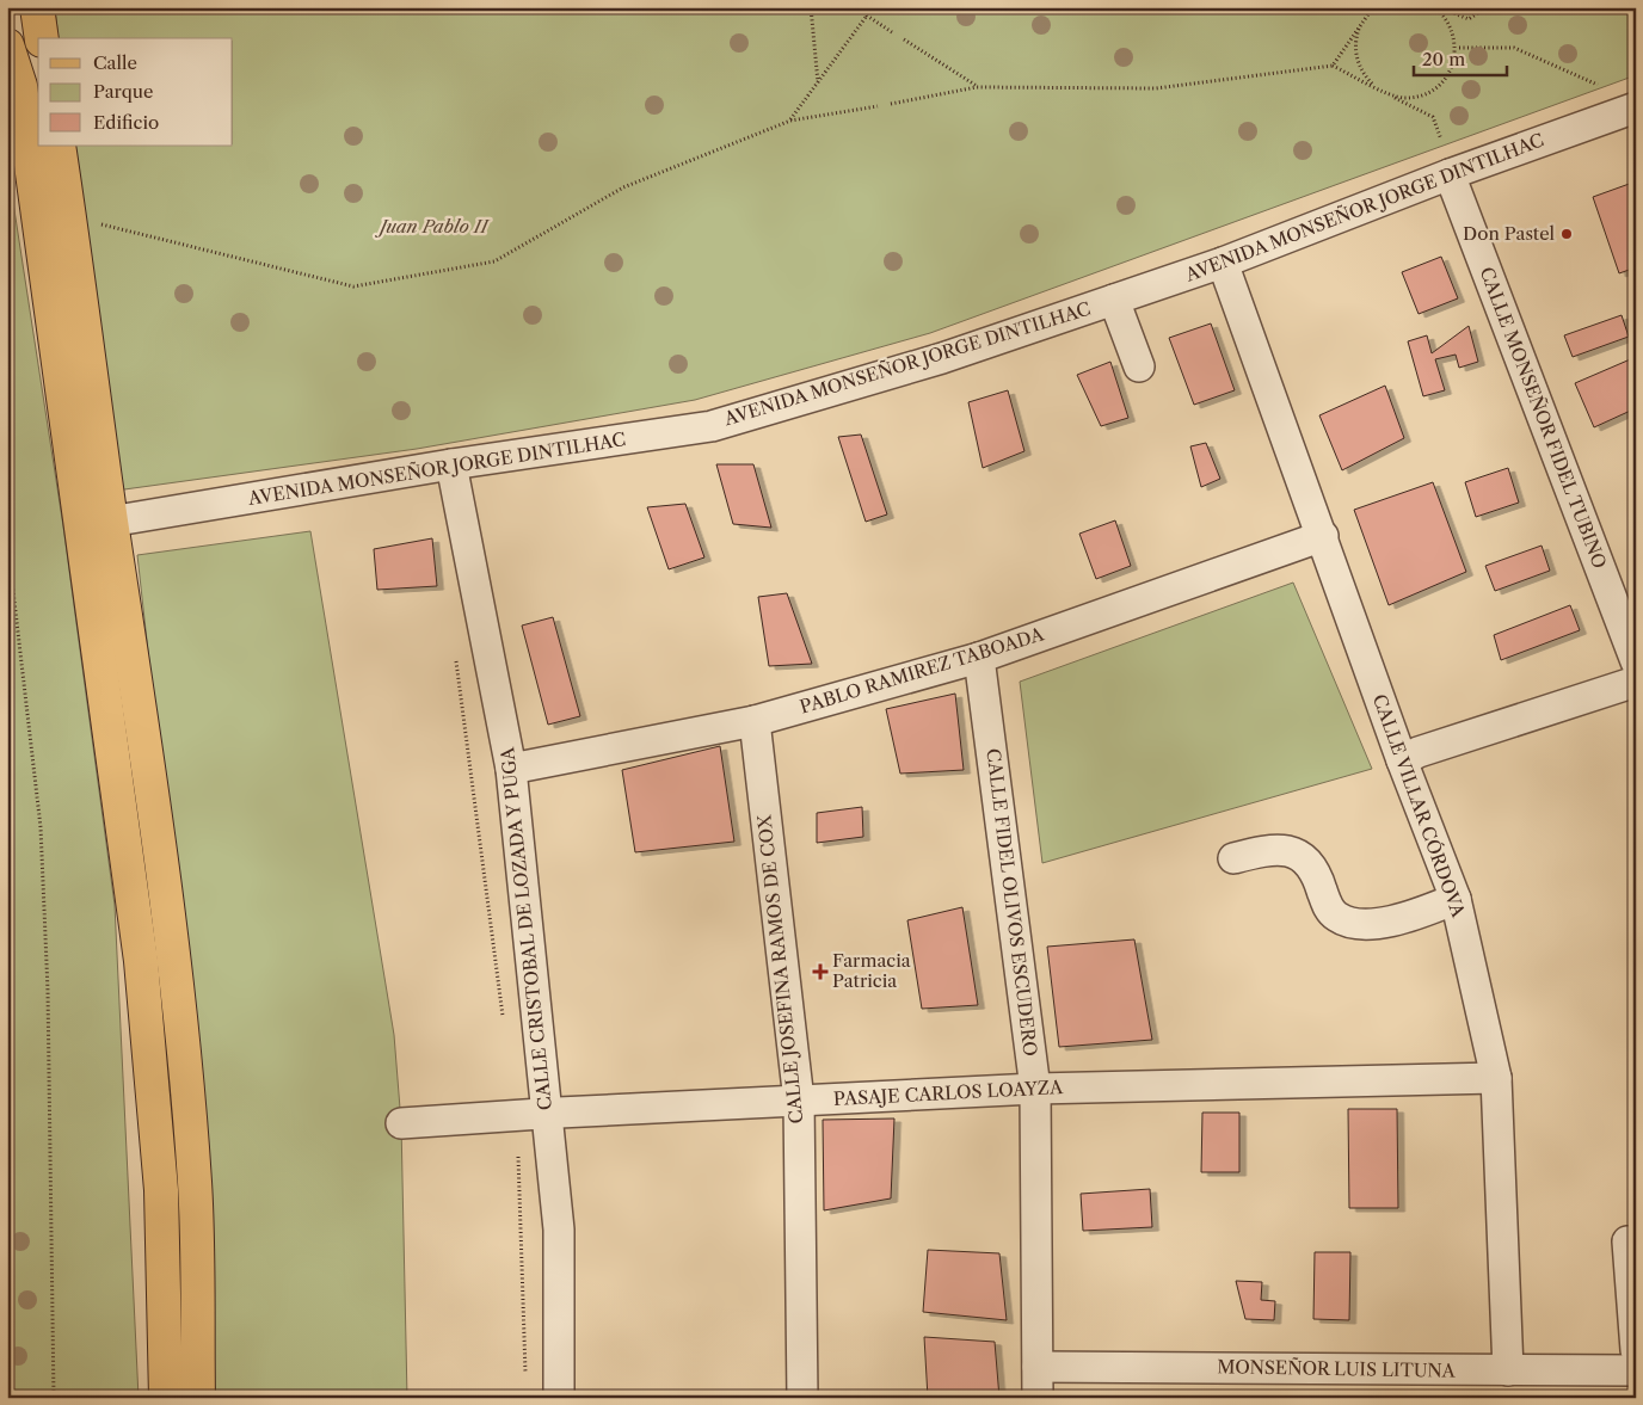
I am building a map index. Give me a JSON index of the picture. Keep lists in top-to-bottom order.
{
  "streets": {
    "street": [
      "AVENIDA MONSEÑOR JORGE DINTILHAC",
      "CALLE MONSEÑOR FIDEL TUBINO",
      "PABLO RAMIREZ TABOADA",
      "CALLE VILLAR CÓRDOVA",
      "CALLE FIDEL OLIVOS ESCUDERO",
      "CALLE CRISTOBAL DE LOZADA Y PUGA",
      "CALLE JOSEFINA RAMOS DE COX",
      "PASAJE CARLOS LOAYZA",
      "MONSEÑOR LUIS LITUNA"
    ]
  },
  "crossings": [
    ["AVENIDA MONSEÑOR JORGE DINTILHAC", "CALLE MONSEÑOR FIDEL TUBINO"],
    ["AVENIDA MONSEÑOR JORGE DINTILHAC", "CALLE VILLAR CÓRDOVA"],
    ["AVENIDA MONSEÑOR JORGE DINTILHAC", "CALLE CRISTOBAL DE LOZADA Y PUGA"],
    ["PABLO RAMIREZ TABOADA", "CALLE VILLAR CÓRDOVA"],
    ["PABLO RAMIREZ TABOADA", "CALLE FIDEL OLIVOS ESCUDERO"],
    ["PABLO RAMIREZ TABOADA", "CALLE CRISTOBAL DE LOZADA Y PUGA"],
    ["PABLO RAMIREZ TABOADA", "CALLE JOSEFINA RAMOS DE COX"],
    ["CALLE VILLAR CÓRDOVA", "PASAJE CARLOS LOAYZA"],
    ["CALLE VILLAR CÓRDOVA", "MONSEÑOR LUIS LITUNA"],
    ["CALLE FIDEL OLIVOS ESCUDERO", "PASAJE CARLOS LOAYZA"],
    ["CALLE FIDEL OLIVOS ESCUDERO", "MONSEÑOR LUIS LITUNA"],
    ["CALLE CRISTOBAL DE LOZADA Y PUGA", "PASAJE CARLOS LOAYZA"],
    ["CALLE JOSEFINA RAMOS DE COX", "PASAJE CARLOS LOAYZA"]
  ],
  "parks": ["Juan Pablo II"],
  "places": {
    "other": ["Don Pastel"],
    "health": ["Farmacia Patricia"]
  },
  "legend": ["Calle", "Parque", "Edificio"],
  "scale_bar": "20 m"
}
